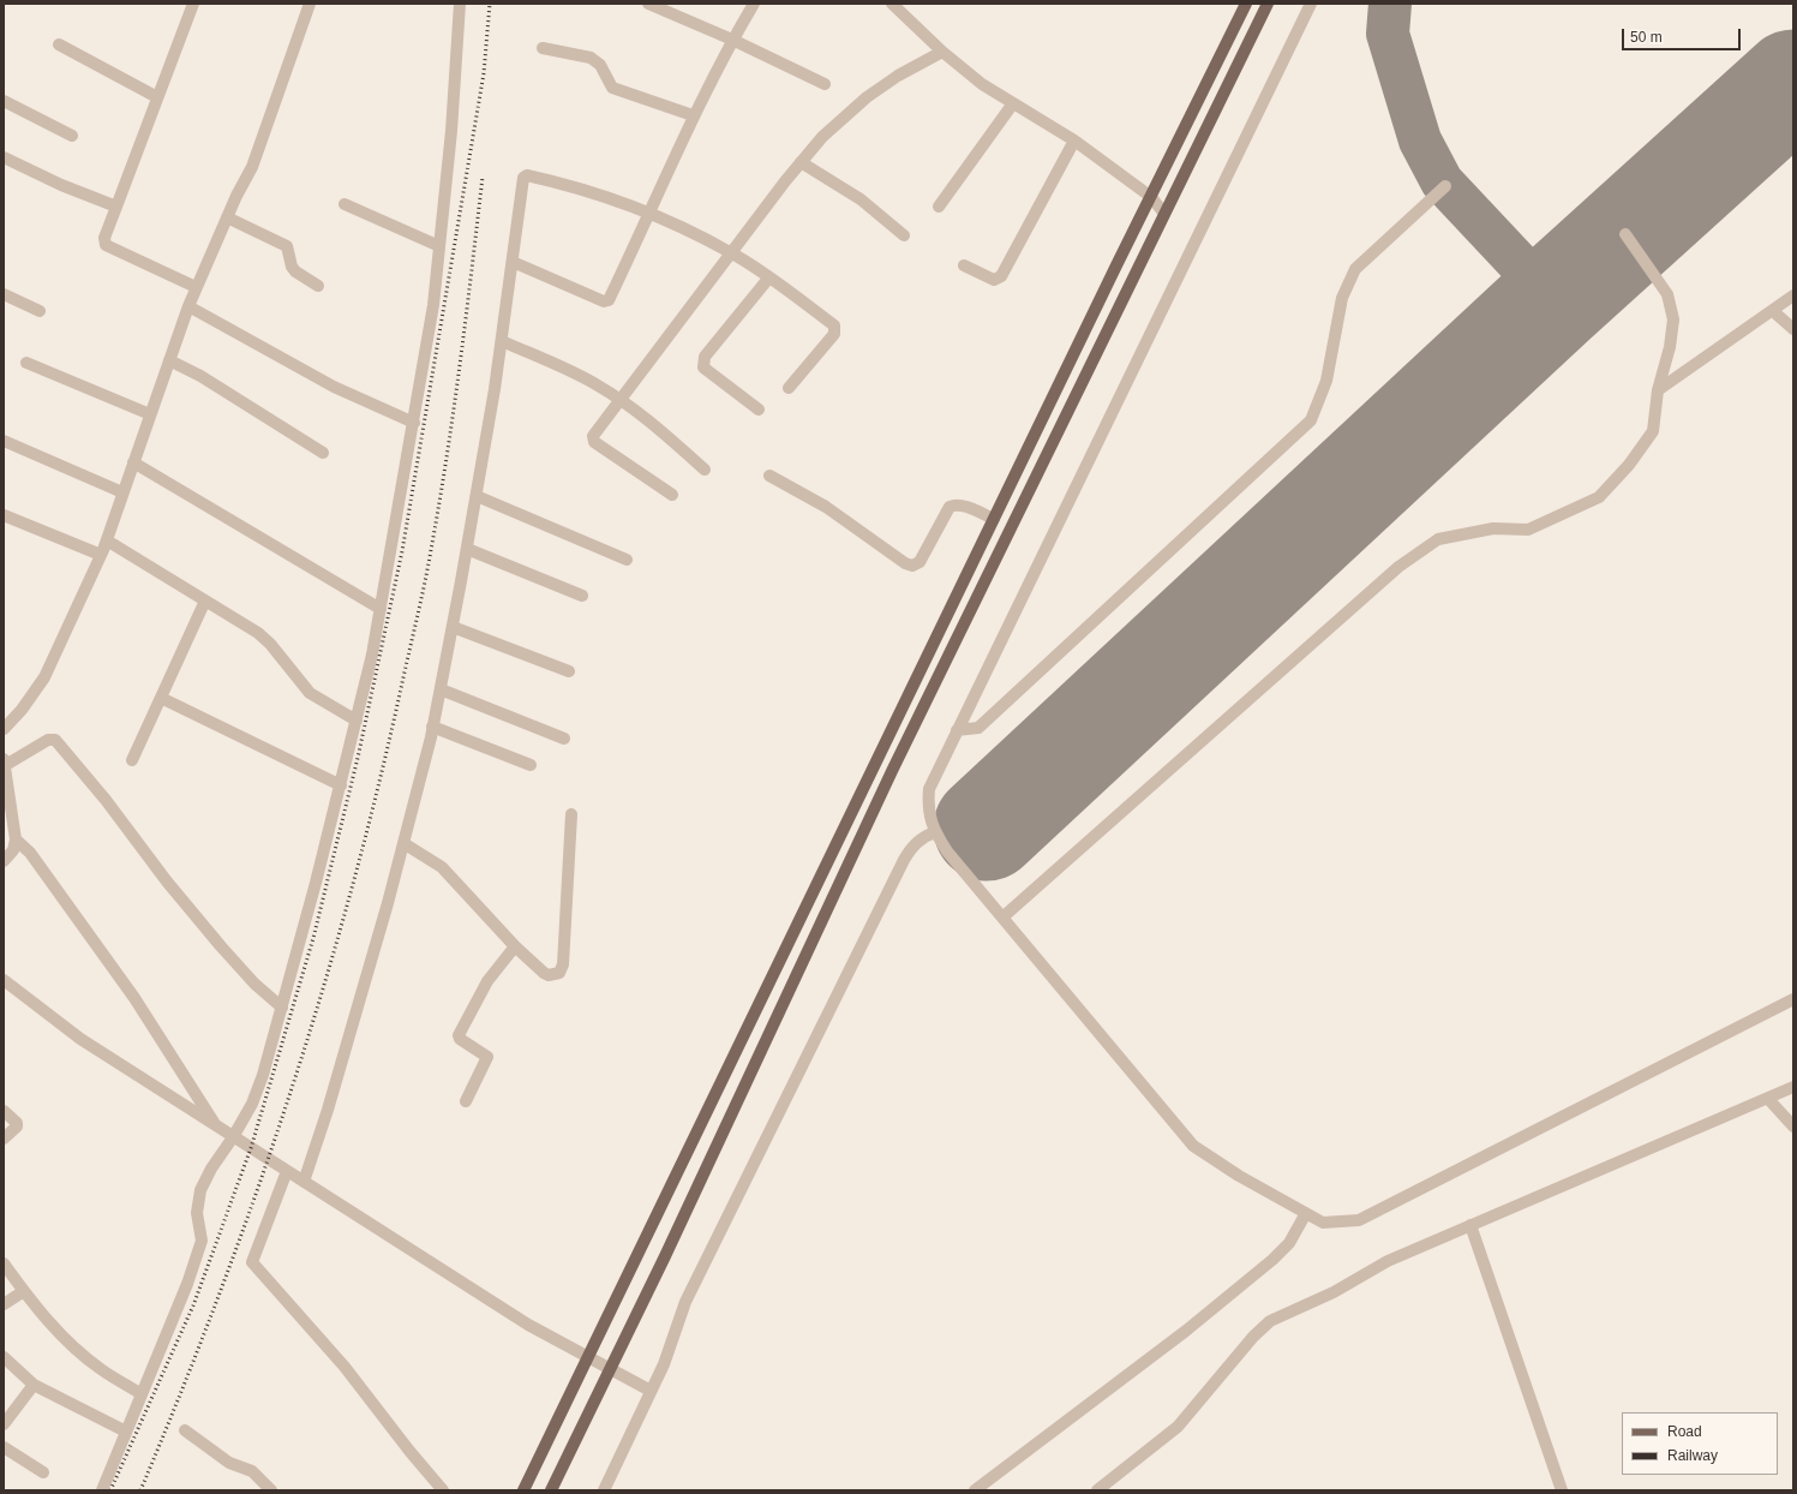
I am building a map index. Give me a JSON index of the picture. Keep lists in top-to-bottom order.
{
  "legend": ["Road", "Railway"],
  "scale_bar": "50 m"
}
